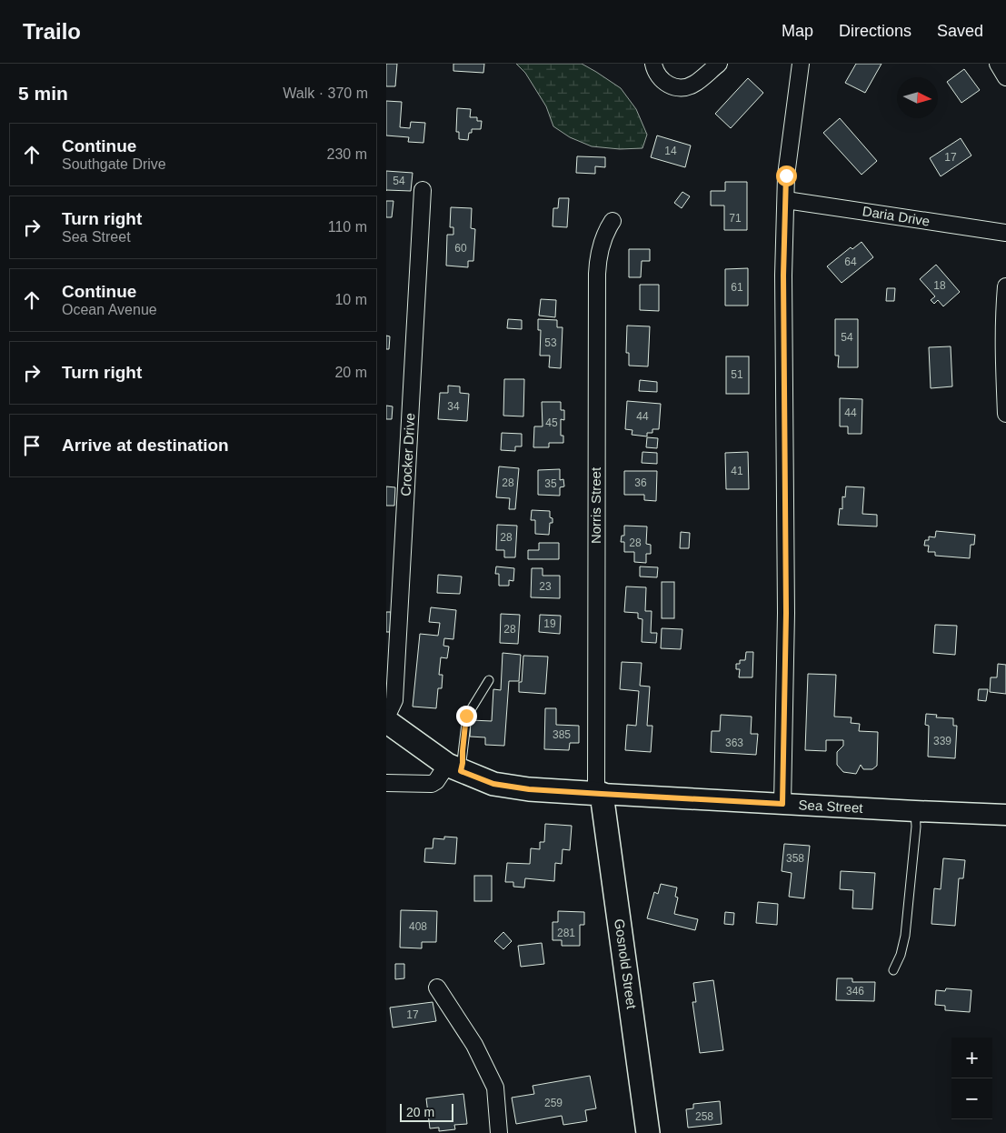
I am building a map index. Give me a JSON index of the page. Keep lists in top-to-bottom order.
{
  "streets": {
    "main road": ["Sea Street", "Gosnold Street"],
    "street": ["Daria Drive", "Crocker Drive", "Norris Street"]
  },
  "crossings": [
    ["Crocker Drive", "Sea Street"],
    ["Norris Street", "Sea Street"],
    ["Norris Street", "Gosnold Street"],
    ["Sea Street", "Gosnold Street"]
  ],
  "house_numbers": [
    "14",
    "17",
    "54",
    "71",
    "60",
    "64",
    "18",
    "61",
    "54",
    "53",
    "51",
    "34",
    "44",
    "44",
    "45",
    "41",
    "28",
    "36",
    "35",
    "28",
    "28",
    "23",
    "19",
    "28",
    "385",
    "339",
    "363",
    "358",
    "408",
    "281",
    "346",
    "17",
    "259",
    "258"
  ],
  "scale_bar": "20 m",
  "north": "right",
  "page": {
    "header": "Trailo",
    "nav": ["Map", "Directions", "Saved"],
    "heading": ["5 min", "Walk · 370 m"],
    "list": [
      ["Continue", "Southgate Drive", "230 m"],
      ["Turn right", "Sea Street", "110 m"],
      ["Continue", "Ocean Avenue", "10 m"],
      ["Turn right", "20 m"],
      "Arrive at destination"
    ],
    "map_buttons": ["+", "−"],
    "scale": "20 m"
  }
}
